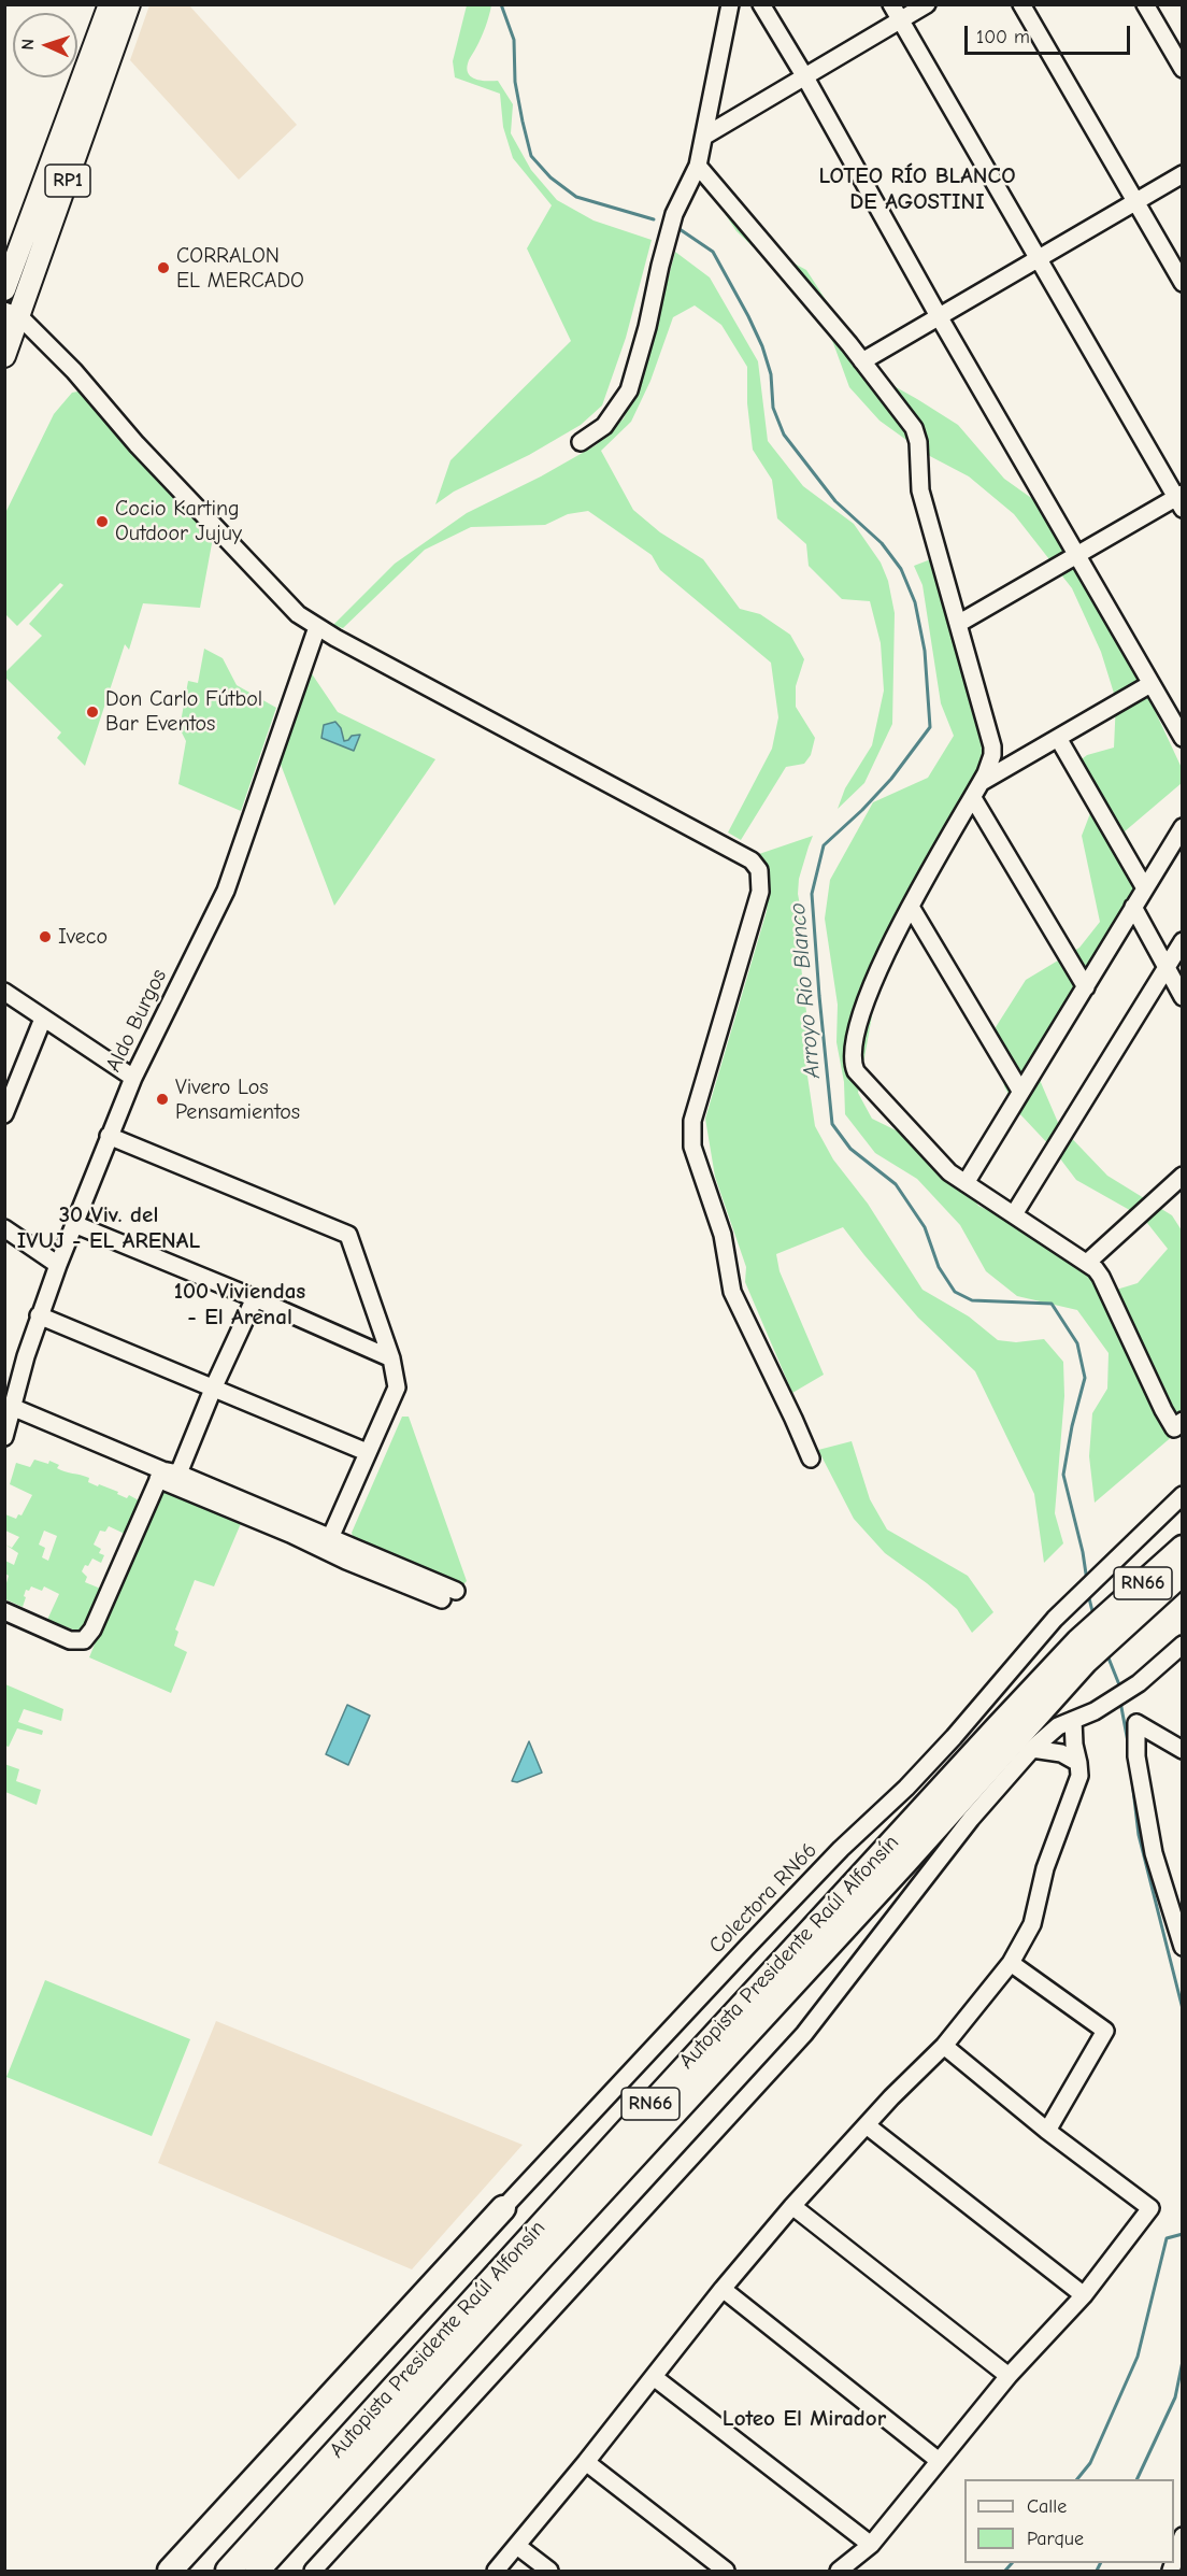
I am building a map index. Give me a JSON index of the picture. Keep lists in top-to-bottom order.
{
  "streets": {
    "highway": ["RN66", "Autopista Presidente Raúl Alfonsín"],
    "main road": ["RP1"],
    "street": ["Aldo Burgos", "Colectora RN66"]
  },
  "districts": [
    "LOTEO RÍO BLANCO DE AGOSTINI",
    "30 Viv. del IVUJ - EL ARENAL",
    "100 Viviendas - El Arenal",
    "Loteo El Mirador"
  ],
  "water": ["Arroyo Rio Blanco"],
  "places": [
    "CORRALON EL MERCADO",
    "Cocio Karting Outdoor Jujuy",
    "Don Carlo Fútbol Bar Eventos",
    "Iveco",
    "Vivero Los Pensamientos"
  ],
  "legend": ["Calle", "Parque"],
  "scale_bar": "100 m",
  "north": "left"
}
